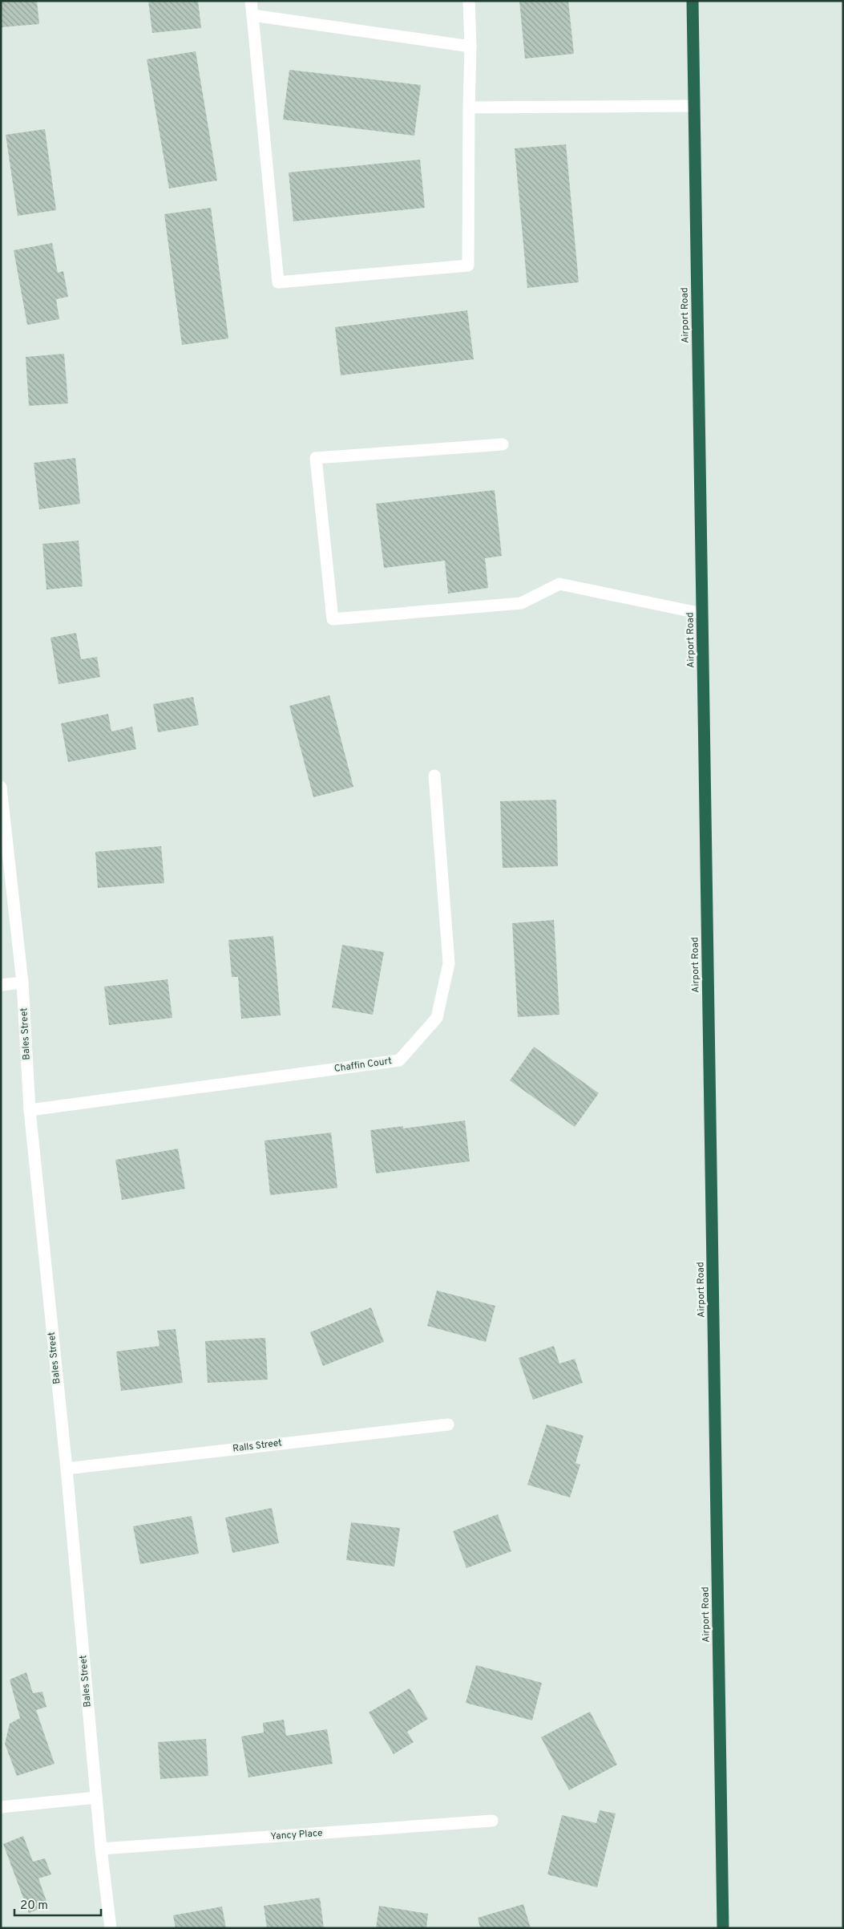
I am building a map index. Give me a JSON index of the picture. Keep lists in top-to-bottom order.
{
  "streets": {
    "highway": ["Airport Road"],
    "street": [
      "Bales Street",
      "Chaffin Court",
      "Ralls Street",
      "Yancy Place"
    ]
  },
  "crossings": [
    ["Bales Street", "Chaffin Court"],
    ["Bales Street", "Ralls Street"],
    ["Bales Street", "Yancy Place"]
  ],
  "scale_bar": "20 m"
}
